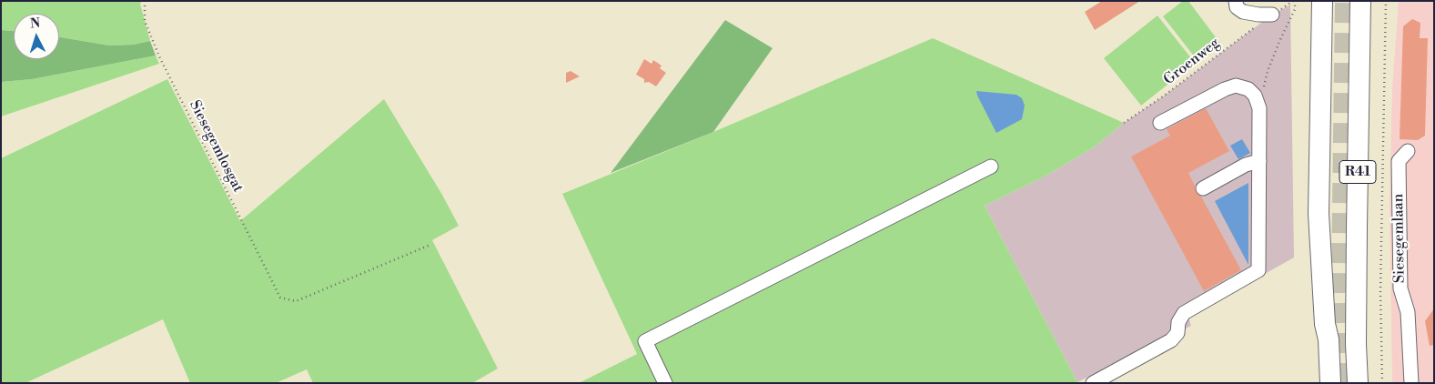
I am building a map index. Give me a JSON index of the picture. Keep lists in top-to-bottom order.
{
  "streets": {
    "highway": ["R41"],
    "street": ["Siesegemlaan"],
    "path": ["Groenweg", "Siesegemlosgat"]
  },
  "north": "top"
}
